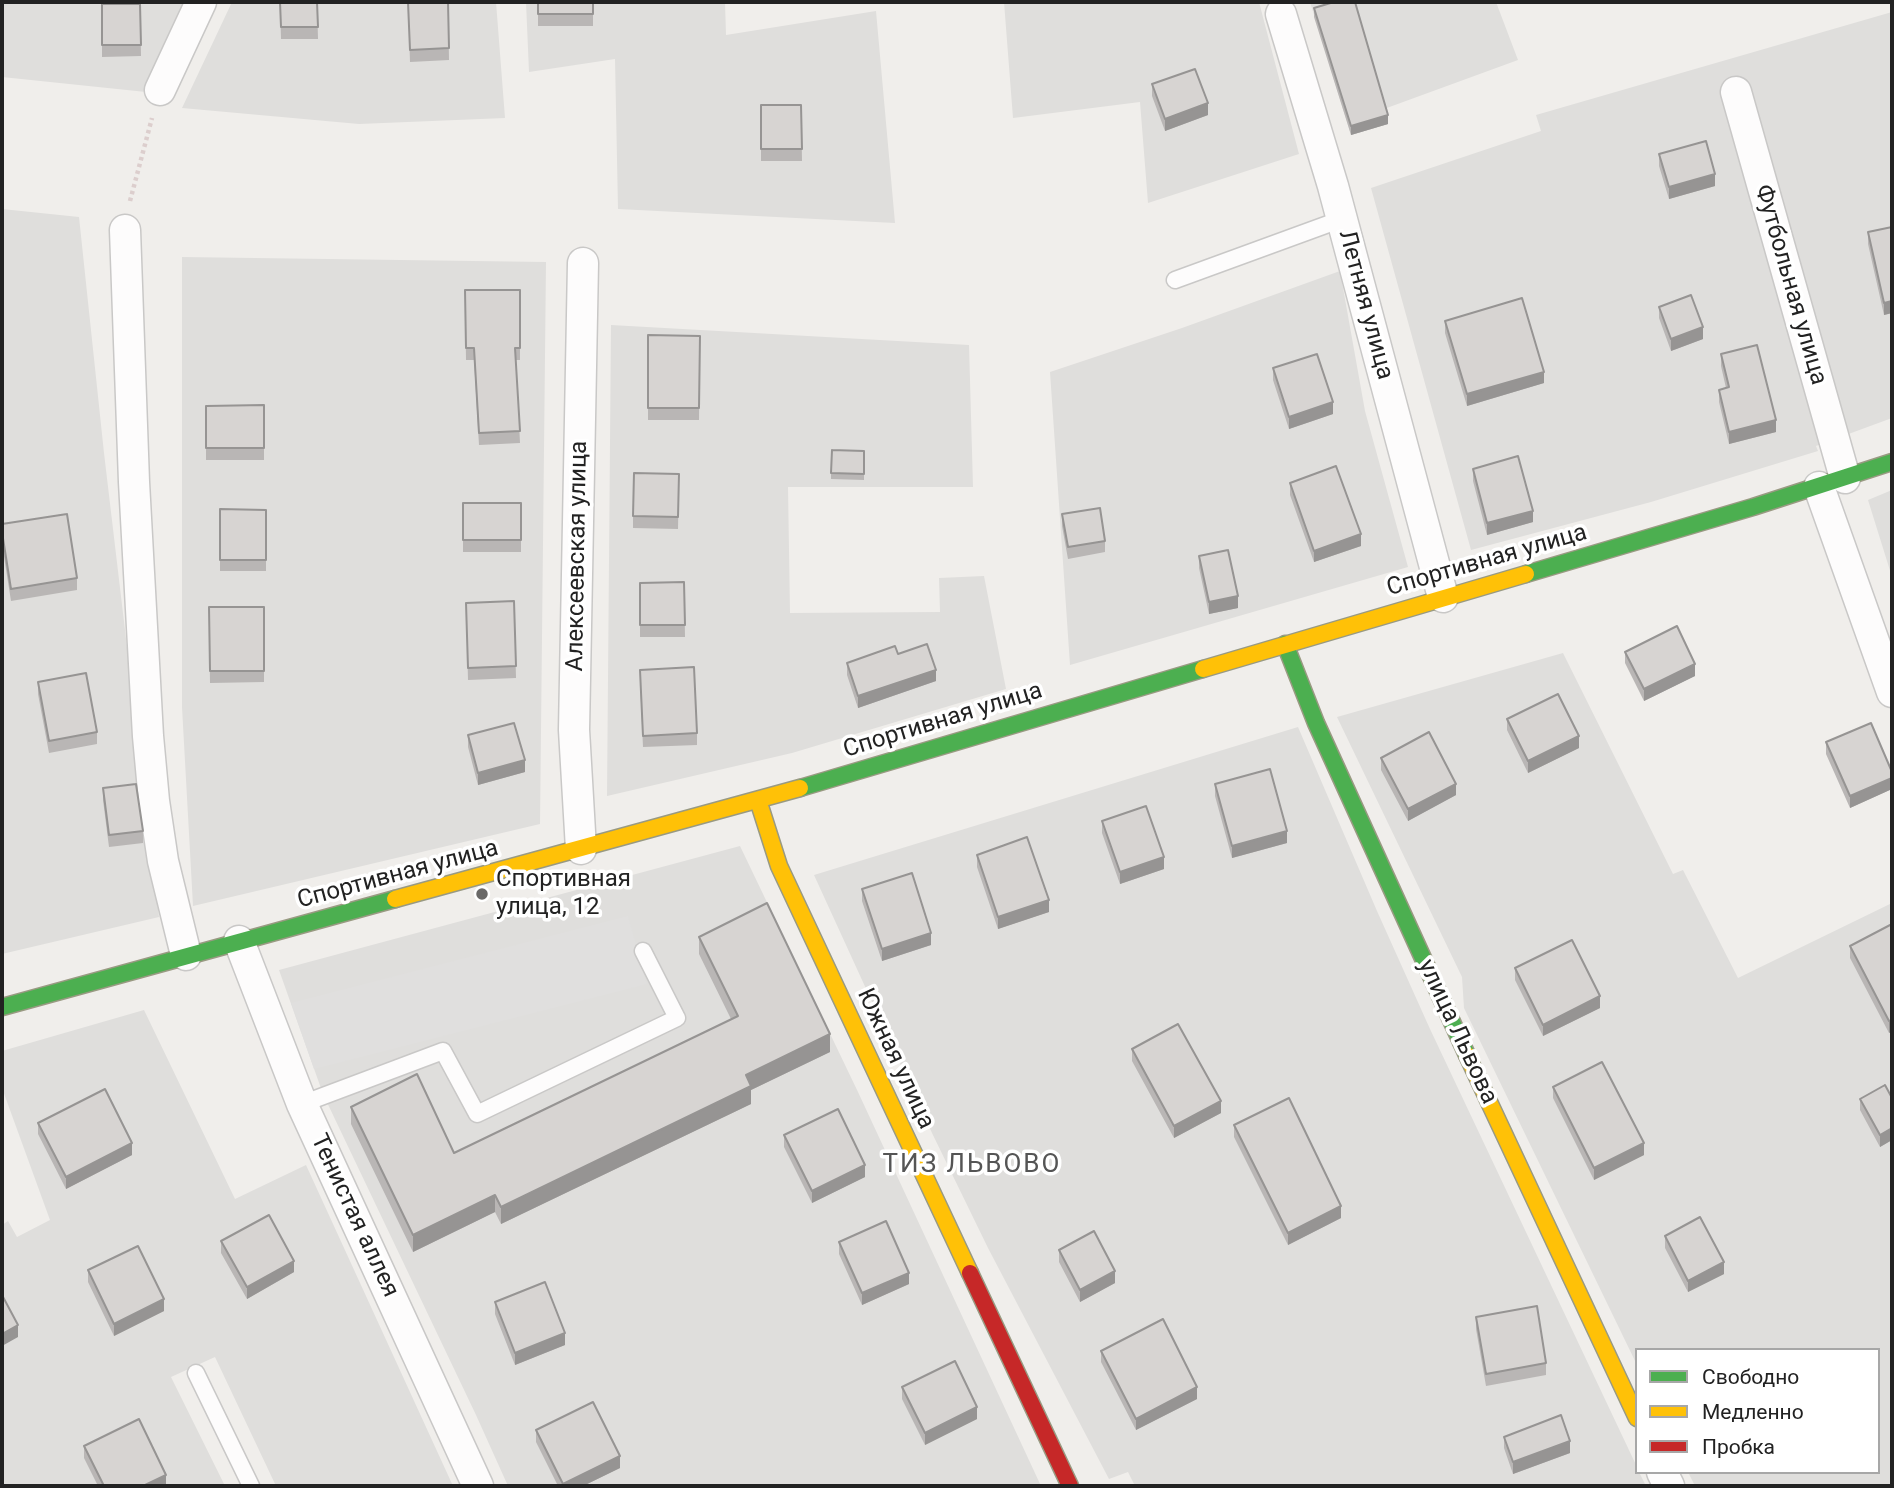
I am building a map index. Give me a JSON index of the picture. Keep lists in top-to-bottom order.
{
  "streets": {
    "street": [
      "Футбольная улица",
      "Летняя улица",
      "Алексеевская улица",
      "Спортивная улица",
      "улица Львова",
      "Южная улица",
      "Тенистая аллея"
    ]
  },
  "crossings": [
    ["Футбольная улица", "Спортивная улица"],
    ["Летняя улица", "Спортивная улица"],
    ["Алексеевская улица", "Спортивная улица"],
    ["Спортивная улица", "улица Львова"],
    ["Спортивная улица", "Южная улица"],
    ["Спортивная улица", "Тенистая аллея"]
  ],
  "districts": ["ТИЗ ЛЬВОВО"],
  "places": ["Спортивная улица, 12"],
  "legend": ["Свободно", "Медленно", "Пробка"]
}
